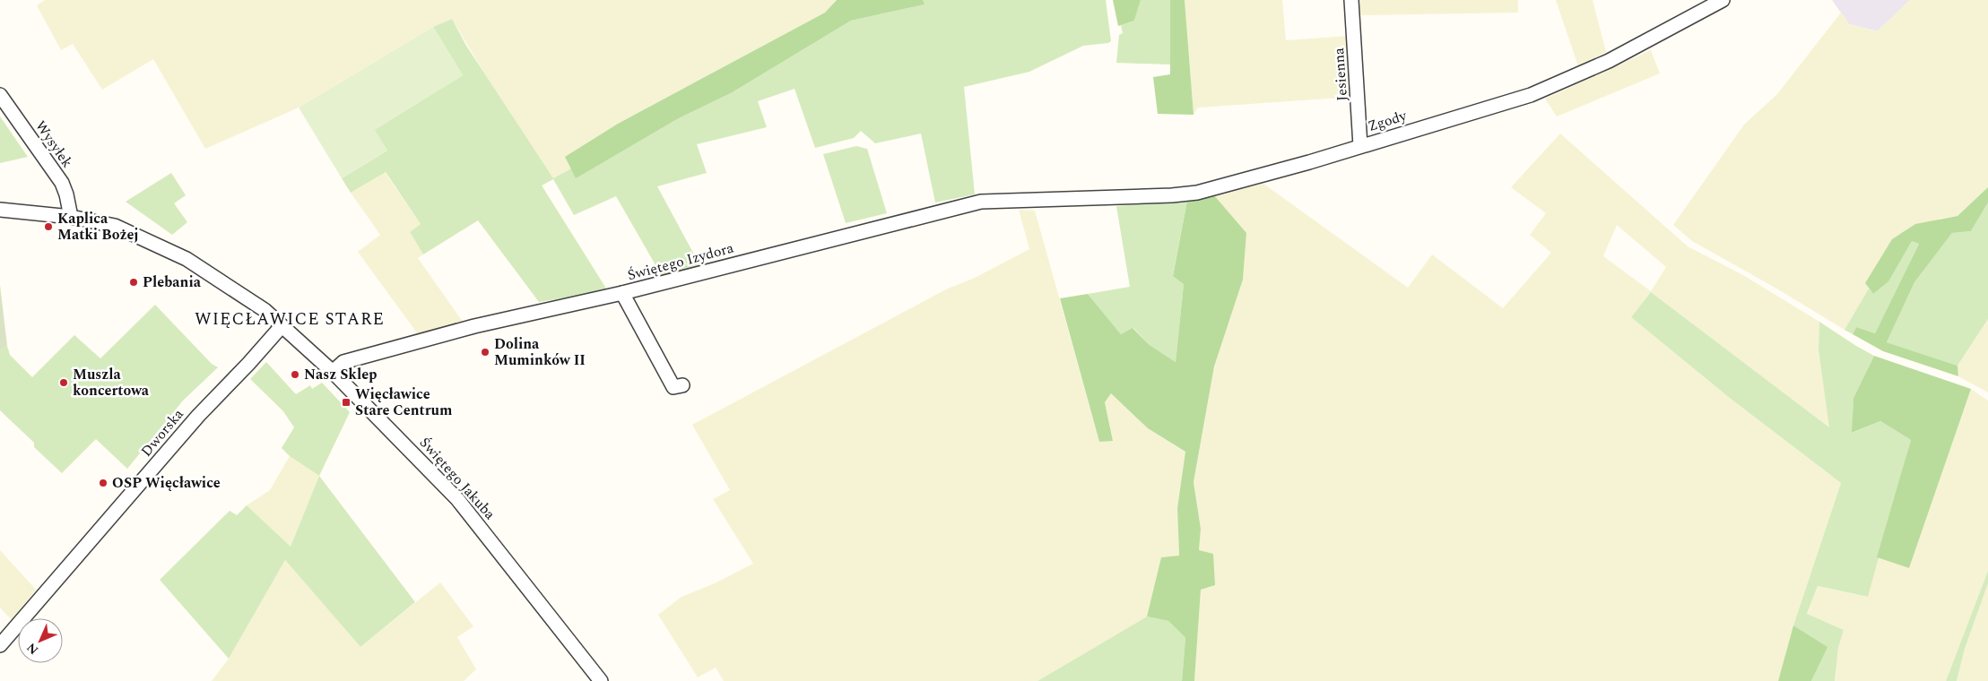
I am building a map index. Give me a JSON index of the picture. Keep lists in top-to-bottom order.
{
  "streets": {
    "street": [
      "Jesienna",
      "Zgody",
      "Wysyłek",
      "Świętego Izydora",
      "Dworska",
      "Świętego Jakuba"
    ]
  },
  "crossings": [
    ["Jesienna", "Zgody"],
    ["Zgody", "Świętego Izydora"],
    ["Wysyłek", "Świętego Jakuba"],
    ["Świętego Izydora", "Świętego Jakuba"],
    ["Dworska", "Świętego Jakuba"]
  ],
  "districts": ["WIĘCŁAWICE STARE"],
  "places": {
    "other": [
      "Kaplica Matki Bożej",
      "Plebania",
      "Dolina Muminków II",
      "Nasz Sklep",
      "Muszla koncertowa",
      "OSP Więcławice"
    ],
    "transit": ["Więcławice Stare Centrum"]
  },
  "north": "bottom left"
}
